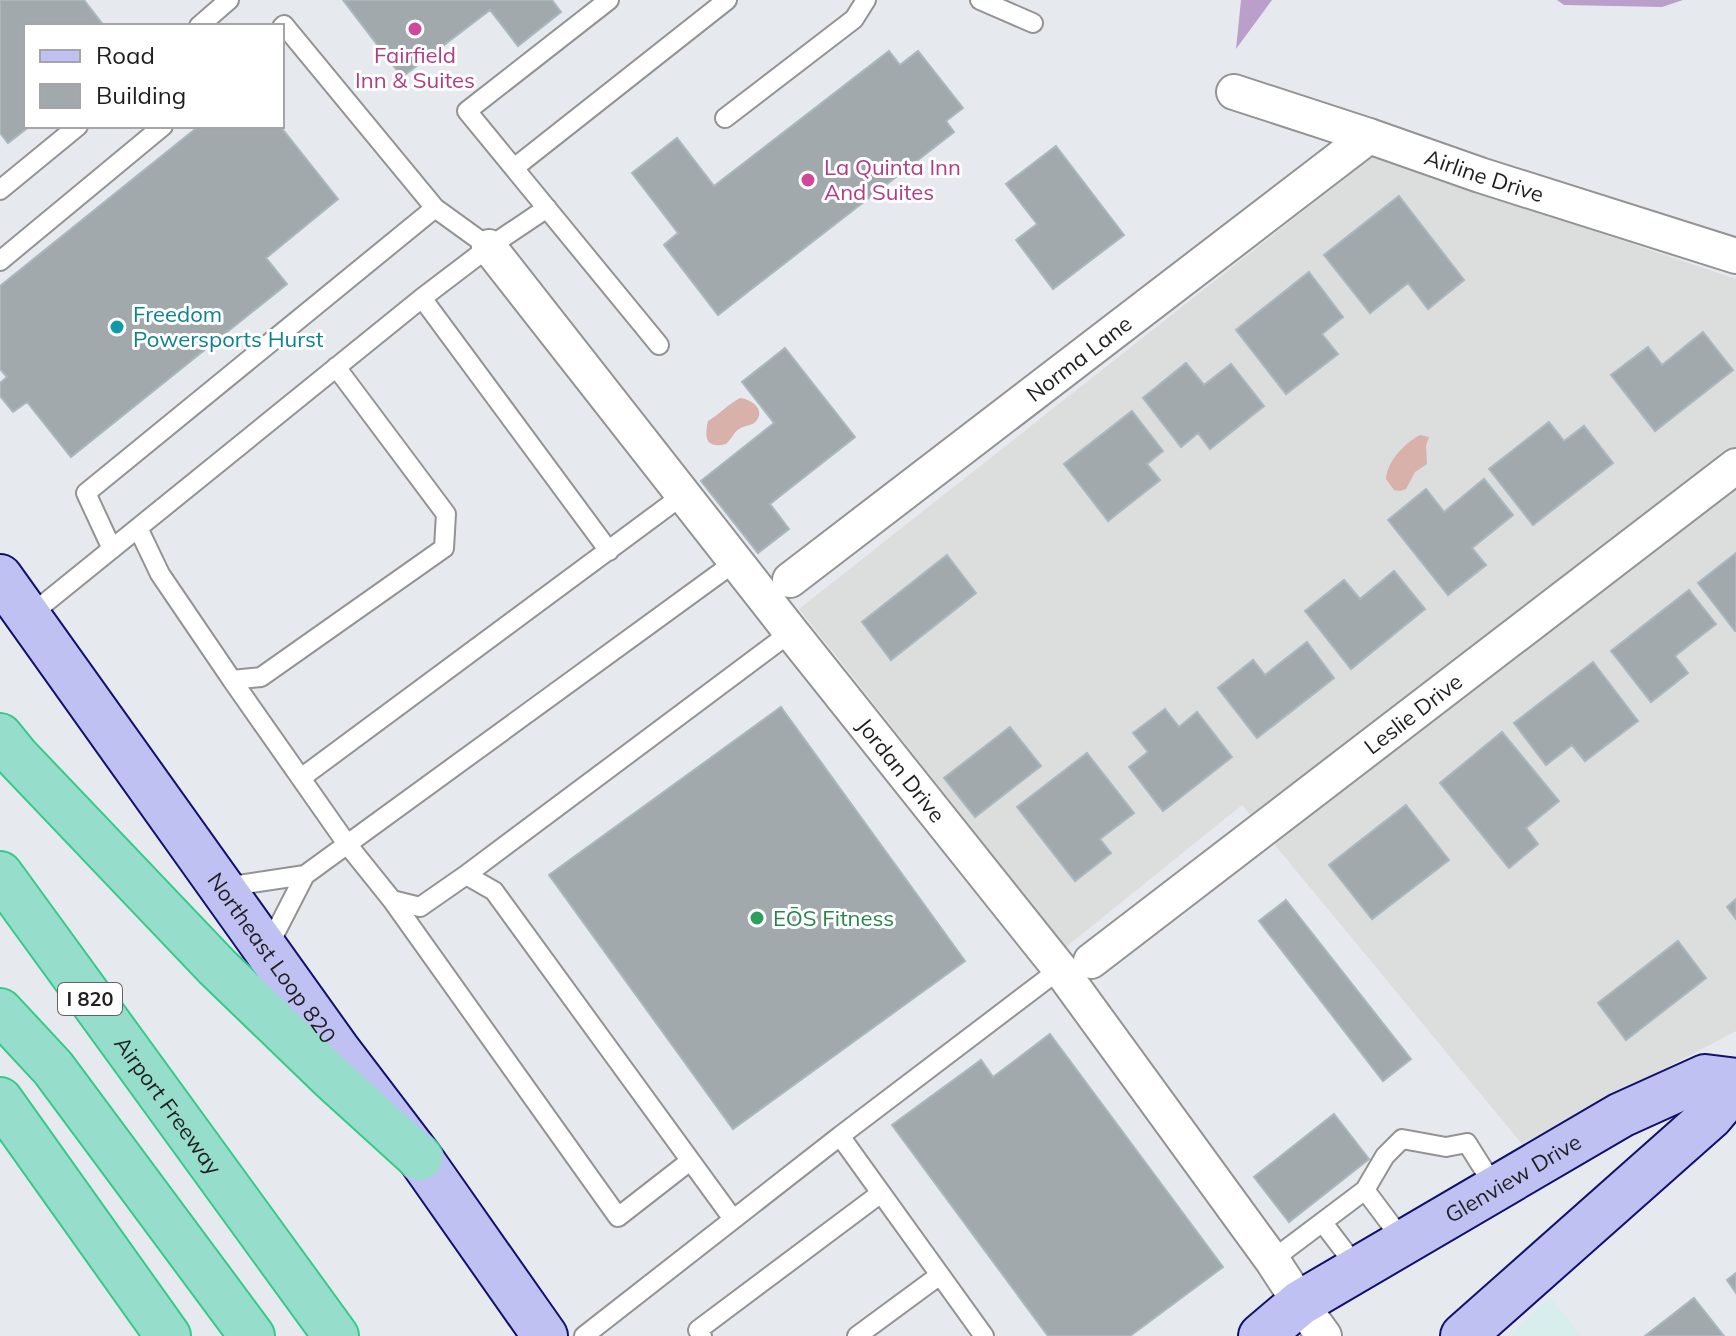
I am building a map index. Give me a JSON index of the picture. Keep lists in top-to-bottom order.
{
  "streets": {
    "highway": ["I 820", "Airport Freeway"],
    "main road": ["Northeast Loop 820", "Glenview Drive"],
    "street": [
      "Airline Drive",
      "Norma Lane",
      "Leslie Drive",
      "Jordan Drive"
    ]
  },
  "crossings": [
    ["Airline Drive", "Norma Lane"],
    ["Leslie Drive", "Jordan Drive"],
    ["Jordan Drive", "Glenview Drive"]
  ],
  "places": [
    "Fairfield Inn & Suites",
    "La Quinta Inn And Suites",
    "Freedom Powersports Hurst",
    "EŌS Fitness"
  ],
  "legend": ["Road", "Building"]
}
